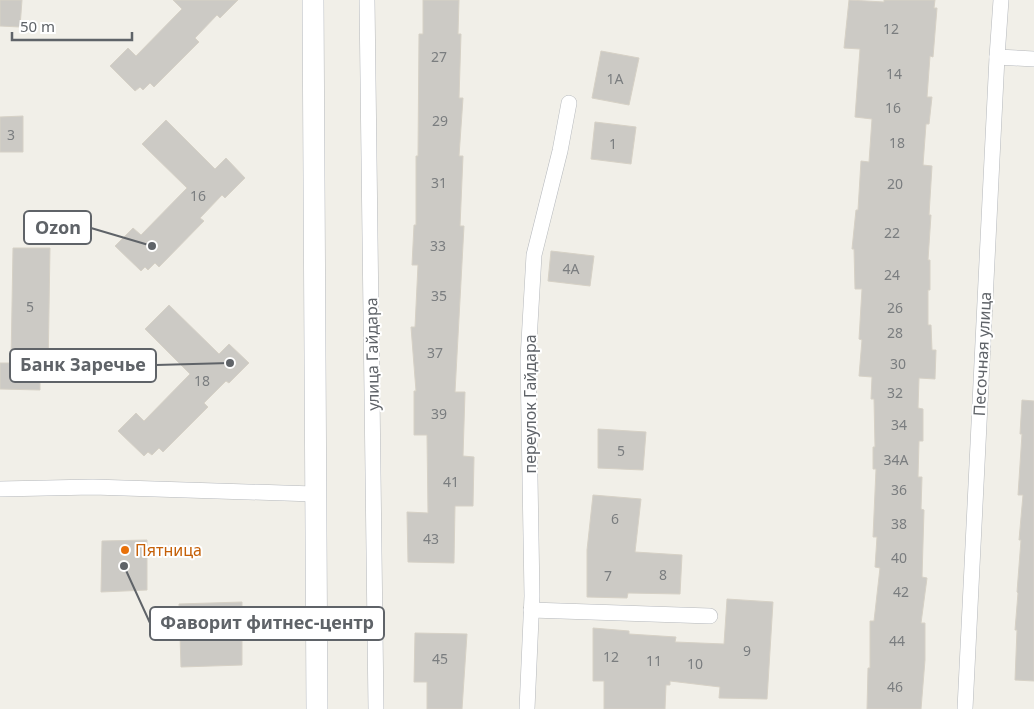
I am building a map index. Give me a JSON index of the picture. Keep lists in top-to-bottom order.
{
  "streets": {
    "street": ["улица Гайдара", "Песочная улица", "переулок Гайдара"]
  },
  "places": [
    "Ozon",
    "Банк Заречье",
    "Пятница",
    "Фаворит фитнес-центр"
  ],
  "house_numbers": [
    "12",
    "27",
    "14",
    "1А",
    "16",
    "29",
    "3",
    "18",
    "1",
    "31",
    "20",
    "16",
    "22",
    "33",
    "4А",
    "24",
    "35",
    "5",
    "26",
    "28",
    "37",
    "30",
    "18",
    "32",
    "39",
    "34",
    "5",
    "34А",
    "41",
    "36",
    "6",
    "38",
    "43",
    "40",
    "8",
    "7",
    "42",
    "44",
    "9",
    "12",
    "45",
    "11",
    "10",
    "46"
  ],
  "scale_bar": "50 m"
}
